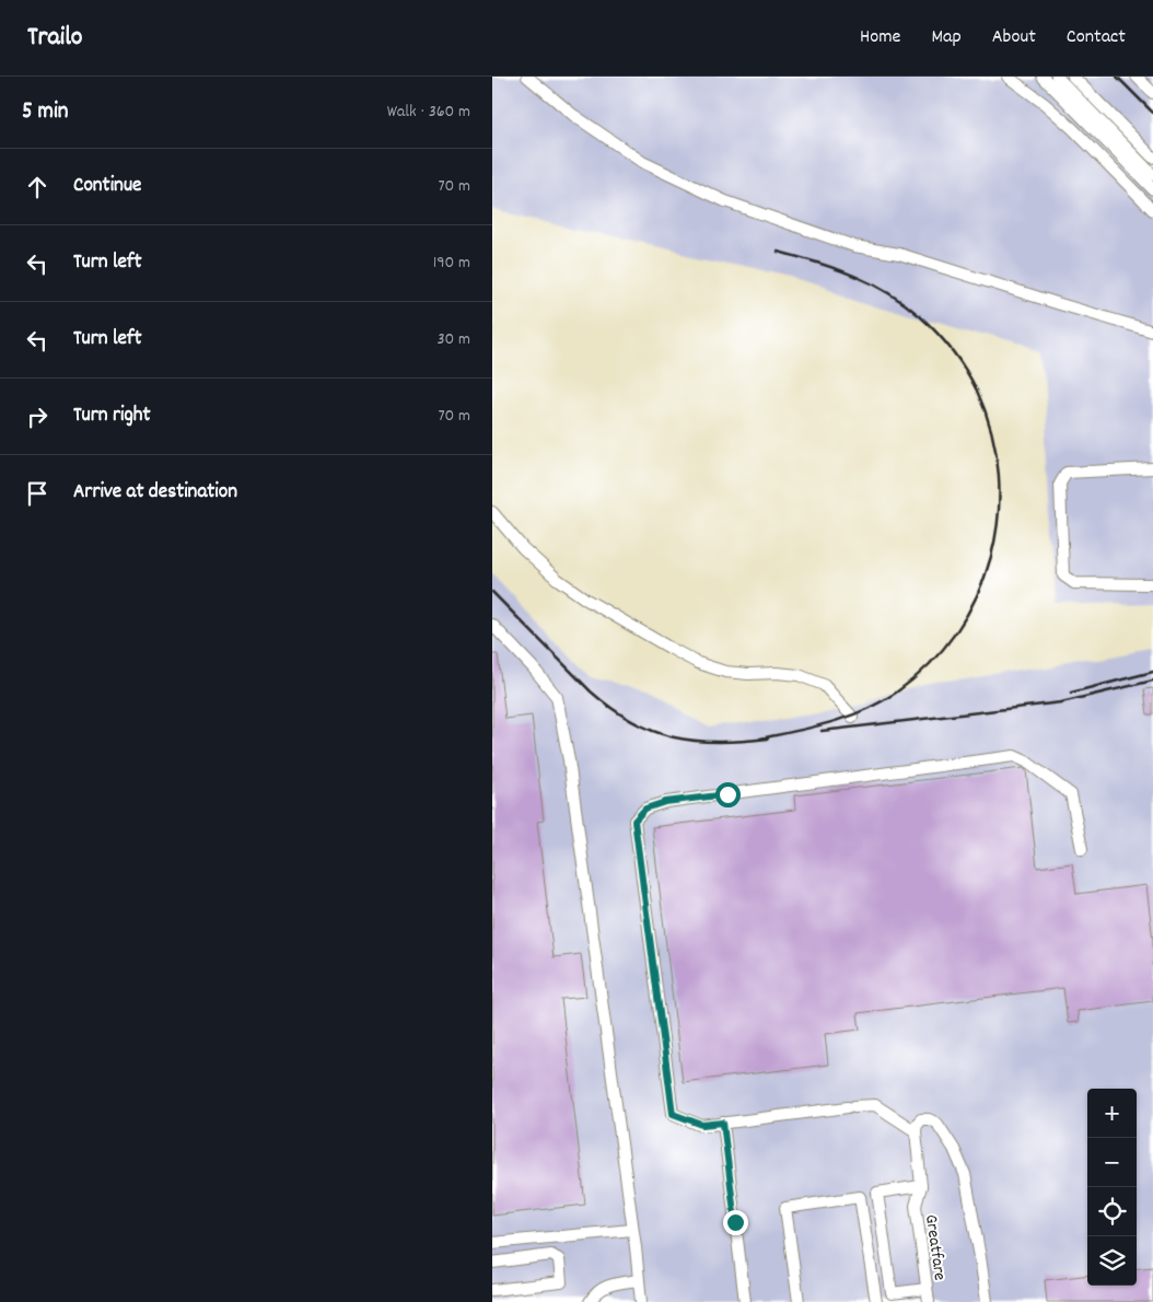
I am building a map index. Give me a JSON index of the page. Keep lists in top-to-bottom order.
{
  "streets": {
    "street": ["Greatfare"]
  },
  "page": {
    "header": "Trailo",
    "nav": [
      "Home",
      "Map",
      "About",
      "Contact"
    ],
    "heading": ["5 min", "Walk · 360 m"],
    "list": [
      ["Continue", "70 m"],
      ["Turn left", "190 m"],
      ["Turn left", "30 m"],
      ["Turn right", "70 m"],
      "Arrive at destination"
    ],
    "map_buttons": ["+", "−"]
  }
}
